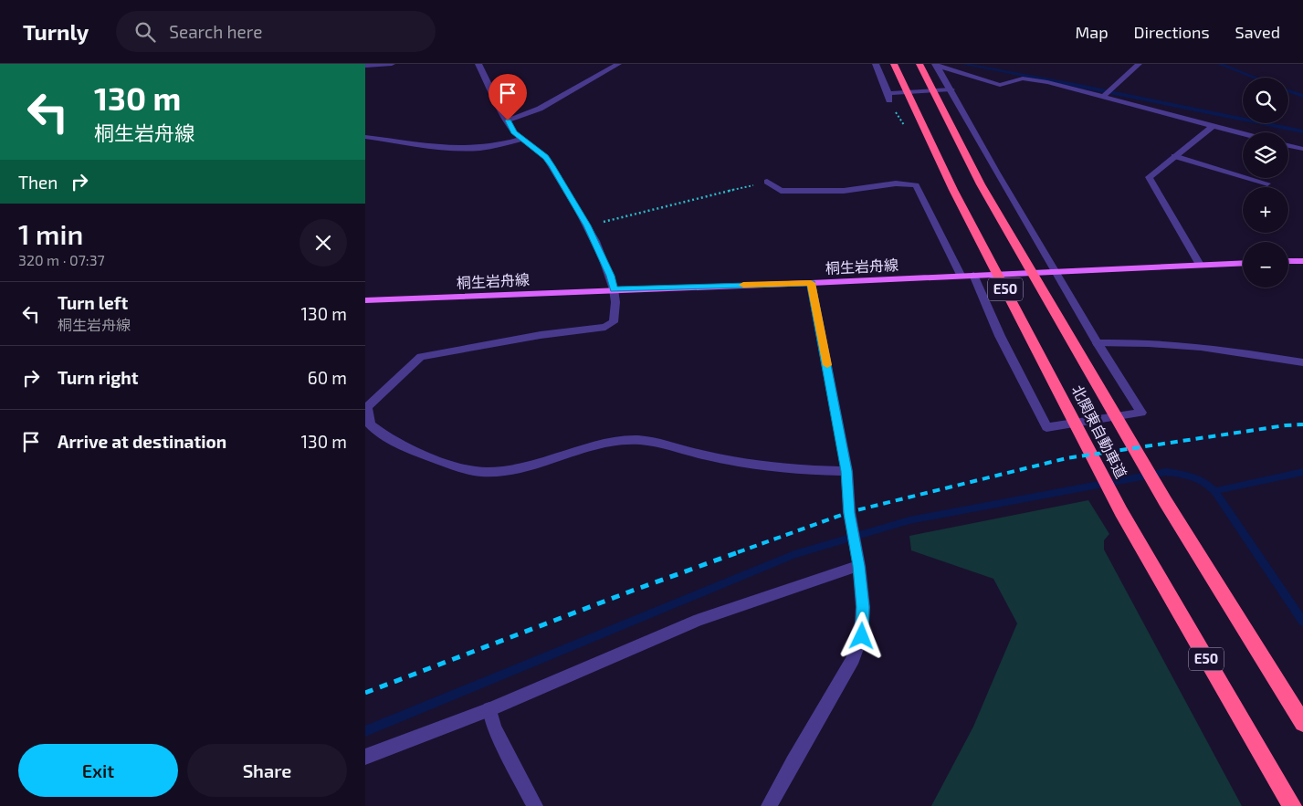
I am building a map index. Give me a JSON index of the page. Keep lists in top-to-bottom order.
{
  "streets": {
    "highway": ["E50", "北関東自動車道"],
    "main road": ["桐生岩舟線"]
  },
  "page": {
    "header": "Turnly",
    "search": "Search here",
    "nav": ["Map", "Directions", "Saved"],
    "turn": ["130 m", "桐生岩舟線"],
    "map_buttons": ["+", "−"],
    "then": "Then",
    "heading": ["1 min", "320 m · 07:37"],
    "list": [
      {
        "name": "Turn left",
        "note": "桐生岩舟線",
        "value": "130 m"
      },
      {
        "name": "Turn right",
        "value": "60 m"
      },
      {
        "name": "Arrive at destination",
        "value": "130 m"
      }
    ],
    "buttons": ["Exit", "Share"]
  }
}
